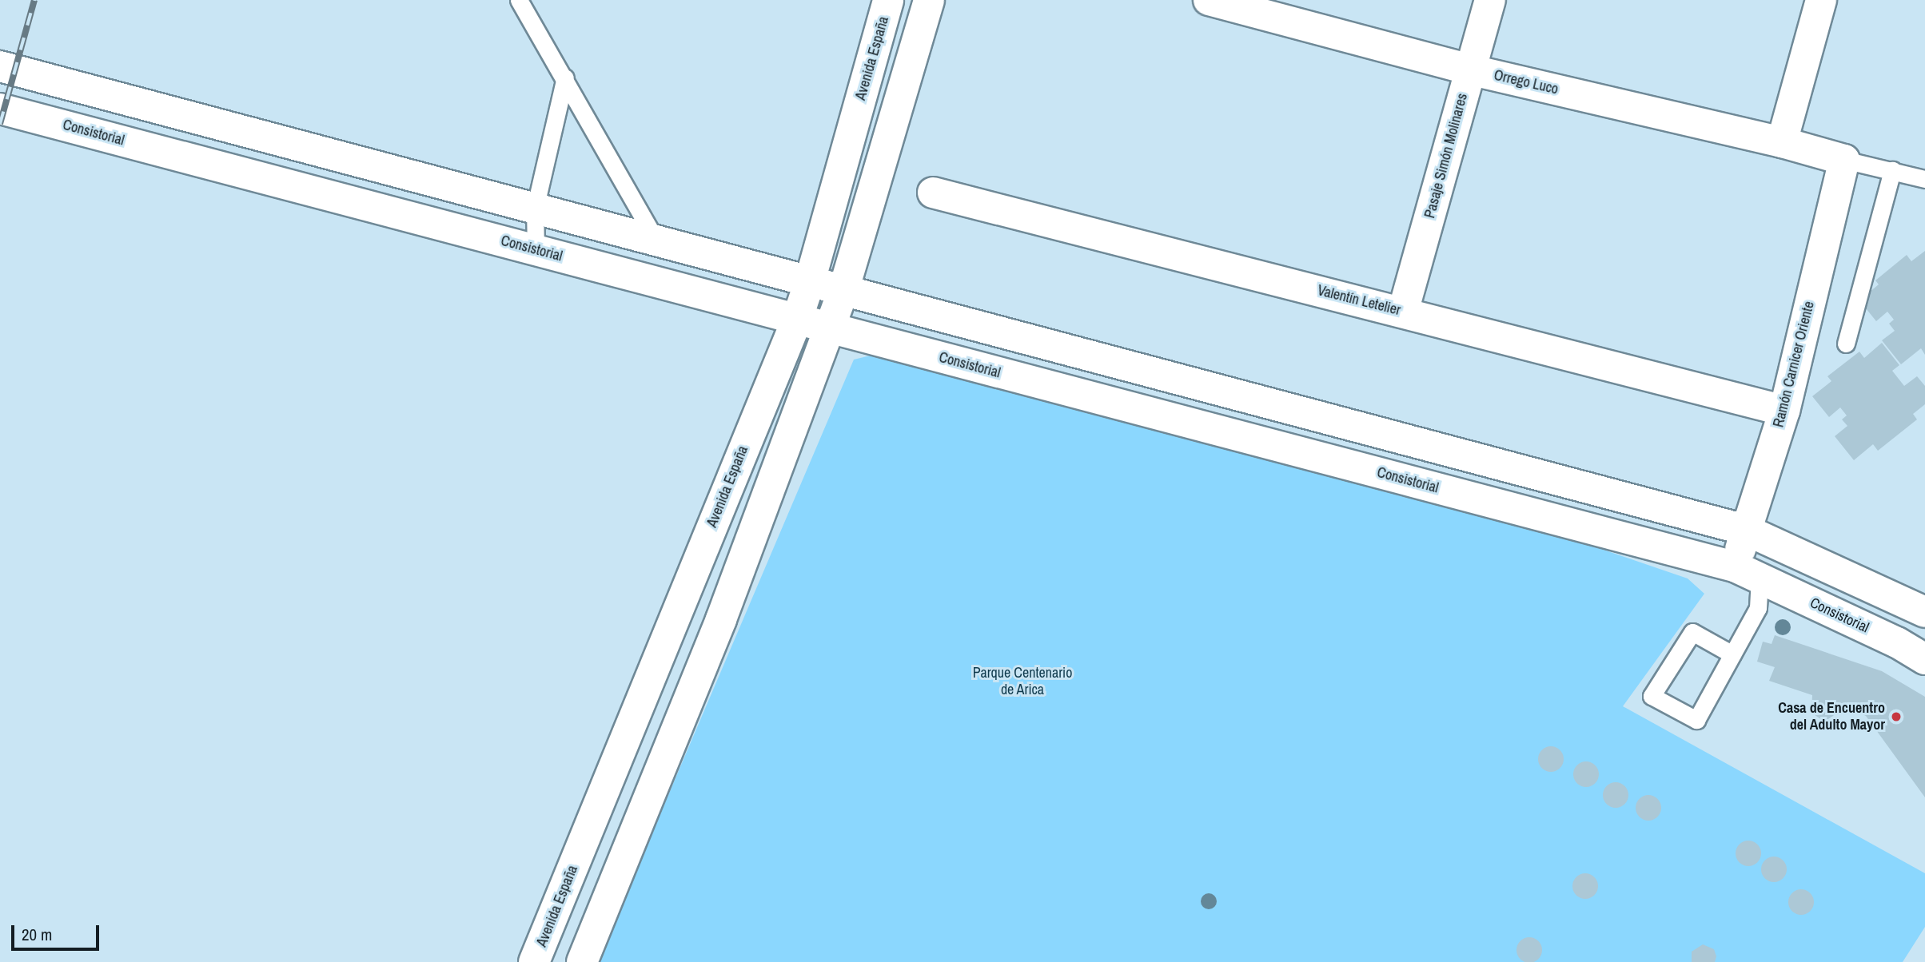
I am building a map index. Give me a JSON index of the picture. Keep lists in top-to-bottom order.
{
  "streets": {
    "street": [
      "Avenida España",
      "Orrego Luco",
      "Consistorial",
      "Pasaje Simón Molinares",
      "Valentín Letelier",
      "Ramón Carnicer Oriente"
    ]
  },
  "crossings": [
    ["Avenida España", "Consistorial"],
    ["Orrego Luco", "Pasaje Simón Molinares"],
    ["Orrego Luco", "Ramón Carnicer Oriente"],
    ["Consistorial", "Ramón Carnicer Oriente"],
    ["Pasaje Simón Molinares", "Valentín Letelier"],
    ["Valentín Letelier", "Ramón Carnicer Oriente"]
  ],
  "parks": ["Parque Centenario de Arica"],
  "places": ["Casa de Encuentro del Adulto Mayor"],
  "scale_bar": "20 m"
}
